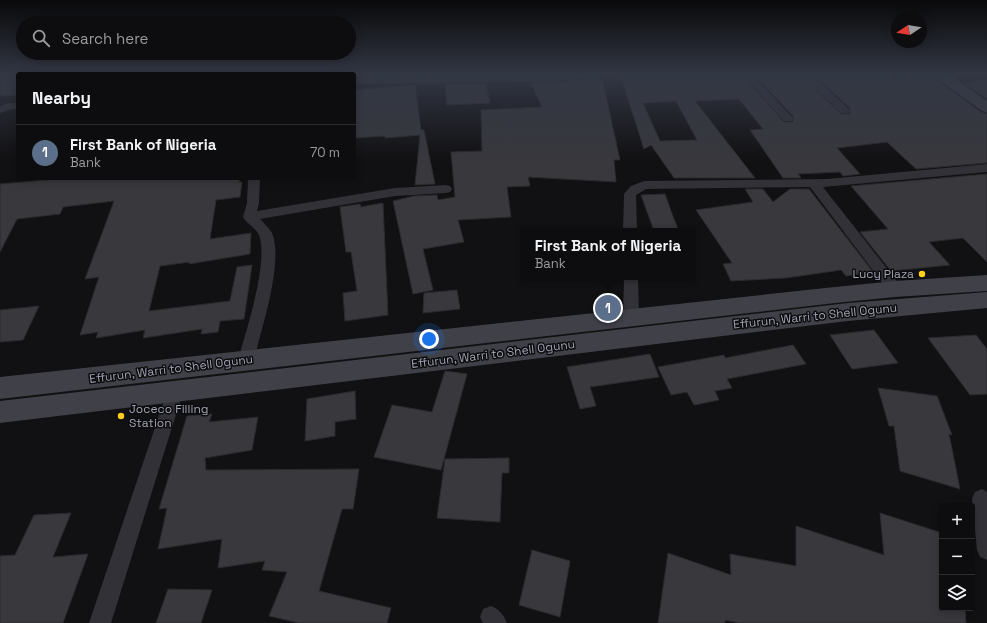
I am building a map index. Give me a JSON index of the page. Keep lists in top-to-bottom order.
{
  "streets": {
    "street": ["Effurun, Warri to Shell Ogunu"]
  },
  "places": ["Lucy Plaza", "Joceco Filling Station"],
  "north": "left",
  "page": {
    "search": "Search here",
    "heading": "Nearby",
    "list": [
      {
        "mark": "1",
        "name": "First Bank of Nigeria",
        "note": "Bank",
        "value": "70 m"
      }
    ],
    "popup": ["First Bank of Nigeria", "Bank"],
    "pins": "1",
    "map_buttons": ["+", "−"]
  }
}
